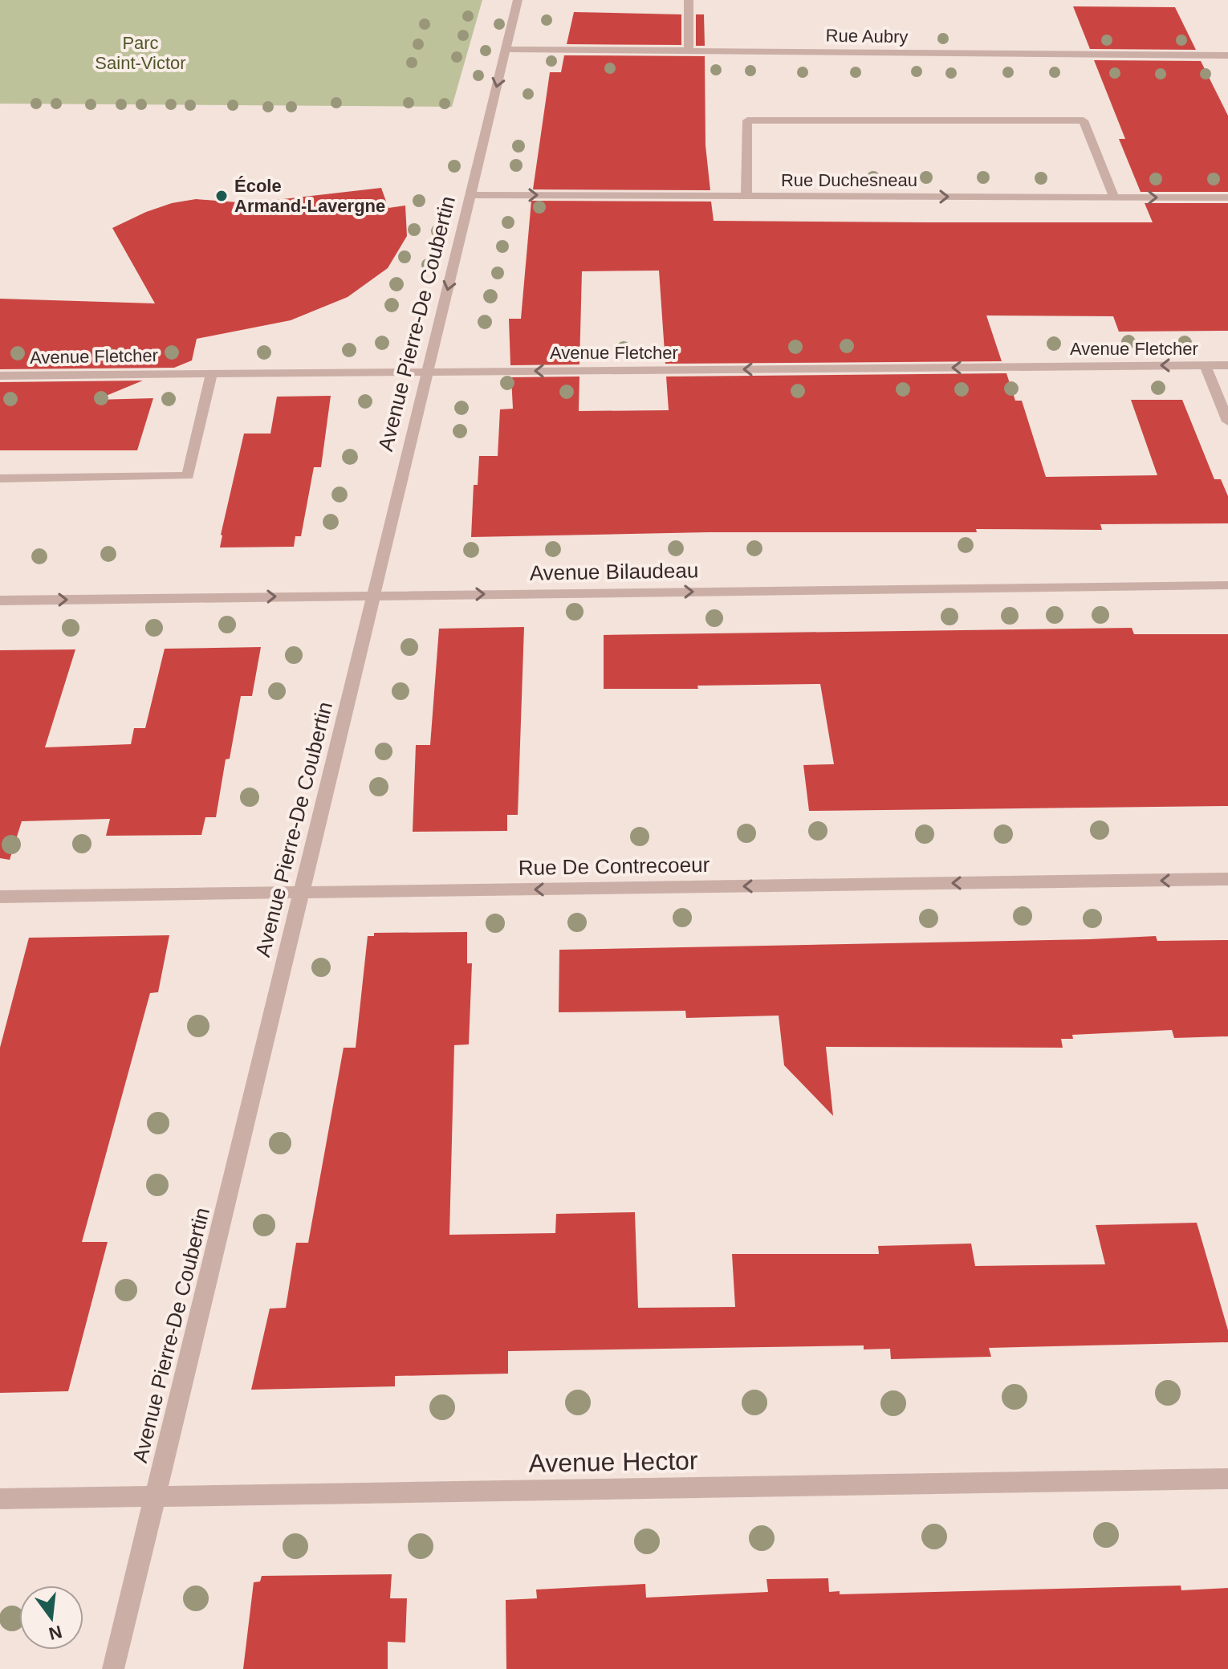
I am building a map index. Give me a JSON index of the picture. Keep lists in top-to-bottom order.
{
  "streets": {
    "street": [
      "Rue Aubry",
      "Rue Duchesneau",
      "Avenue Pierre-De Coubertin",
      "Avenue Fletcher",
      "Avenue Bilaudeau",
      "Rue De Contrecoeur",
      "Avenue Hector"
    ]
  },
  "crossings": [
    ["Rue Aubry", "Avenue Pierre-De Coubertin"],
    ["Rue Duchesneau", "Avenue Pierre-De Coubertin"],
    ["Avenue Pierre-De Coubertin", "Avenue Fletcher"],
    ["Avenue Pierre-De Coubertin", "Avenue Bilaudeau"],
    ["Avenue Pierre-De Coubertin", "Rue De Contrecoeur"],
    ["Avenue Pierre-De Coubertin", "Avenue Hector"]
  ],
  "one_way": [
    "Rue Duchesneau",
    "Avenue Fletcher",
    "Avenue Bilaudeau",
    "Rue De Contrecoeur"
  ],
  "parks": ["Parc Saint-Victor"],
  "places": ["École Armand-Lavergne"],
  "north": "bottom"
}
